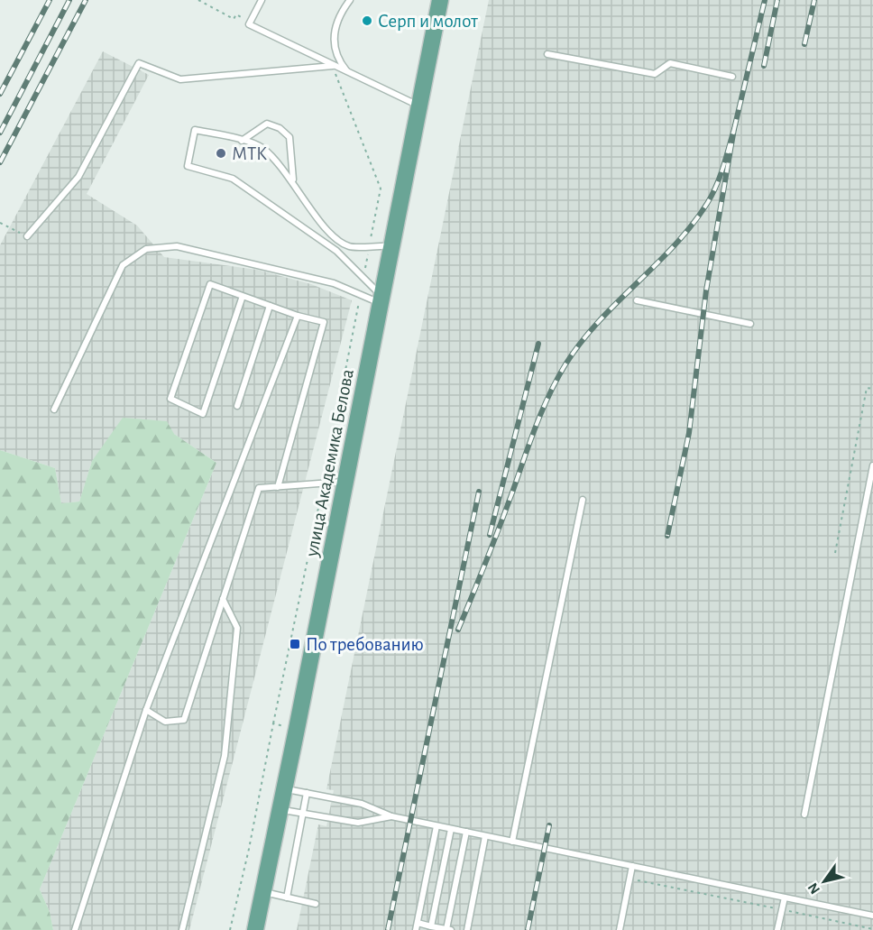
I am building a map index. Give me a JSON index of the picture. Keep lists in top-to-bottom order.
{
  "streets": {
    "main road": ["улица Академика Белова"]
  },
  "places": {
    "other": ["Серп и молот", "МТК"],
    "transit": ["По требованию"]
  },
  "north": "bottom left"
}
